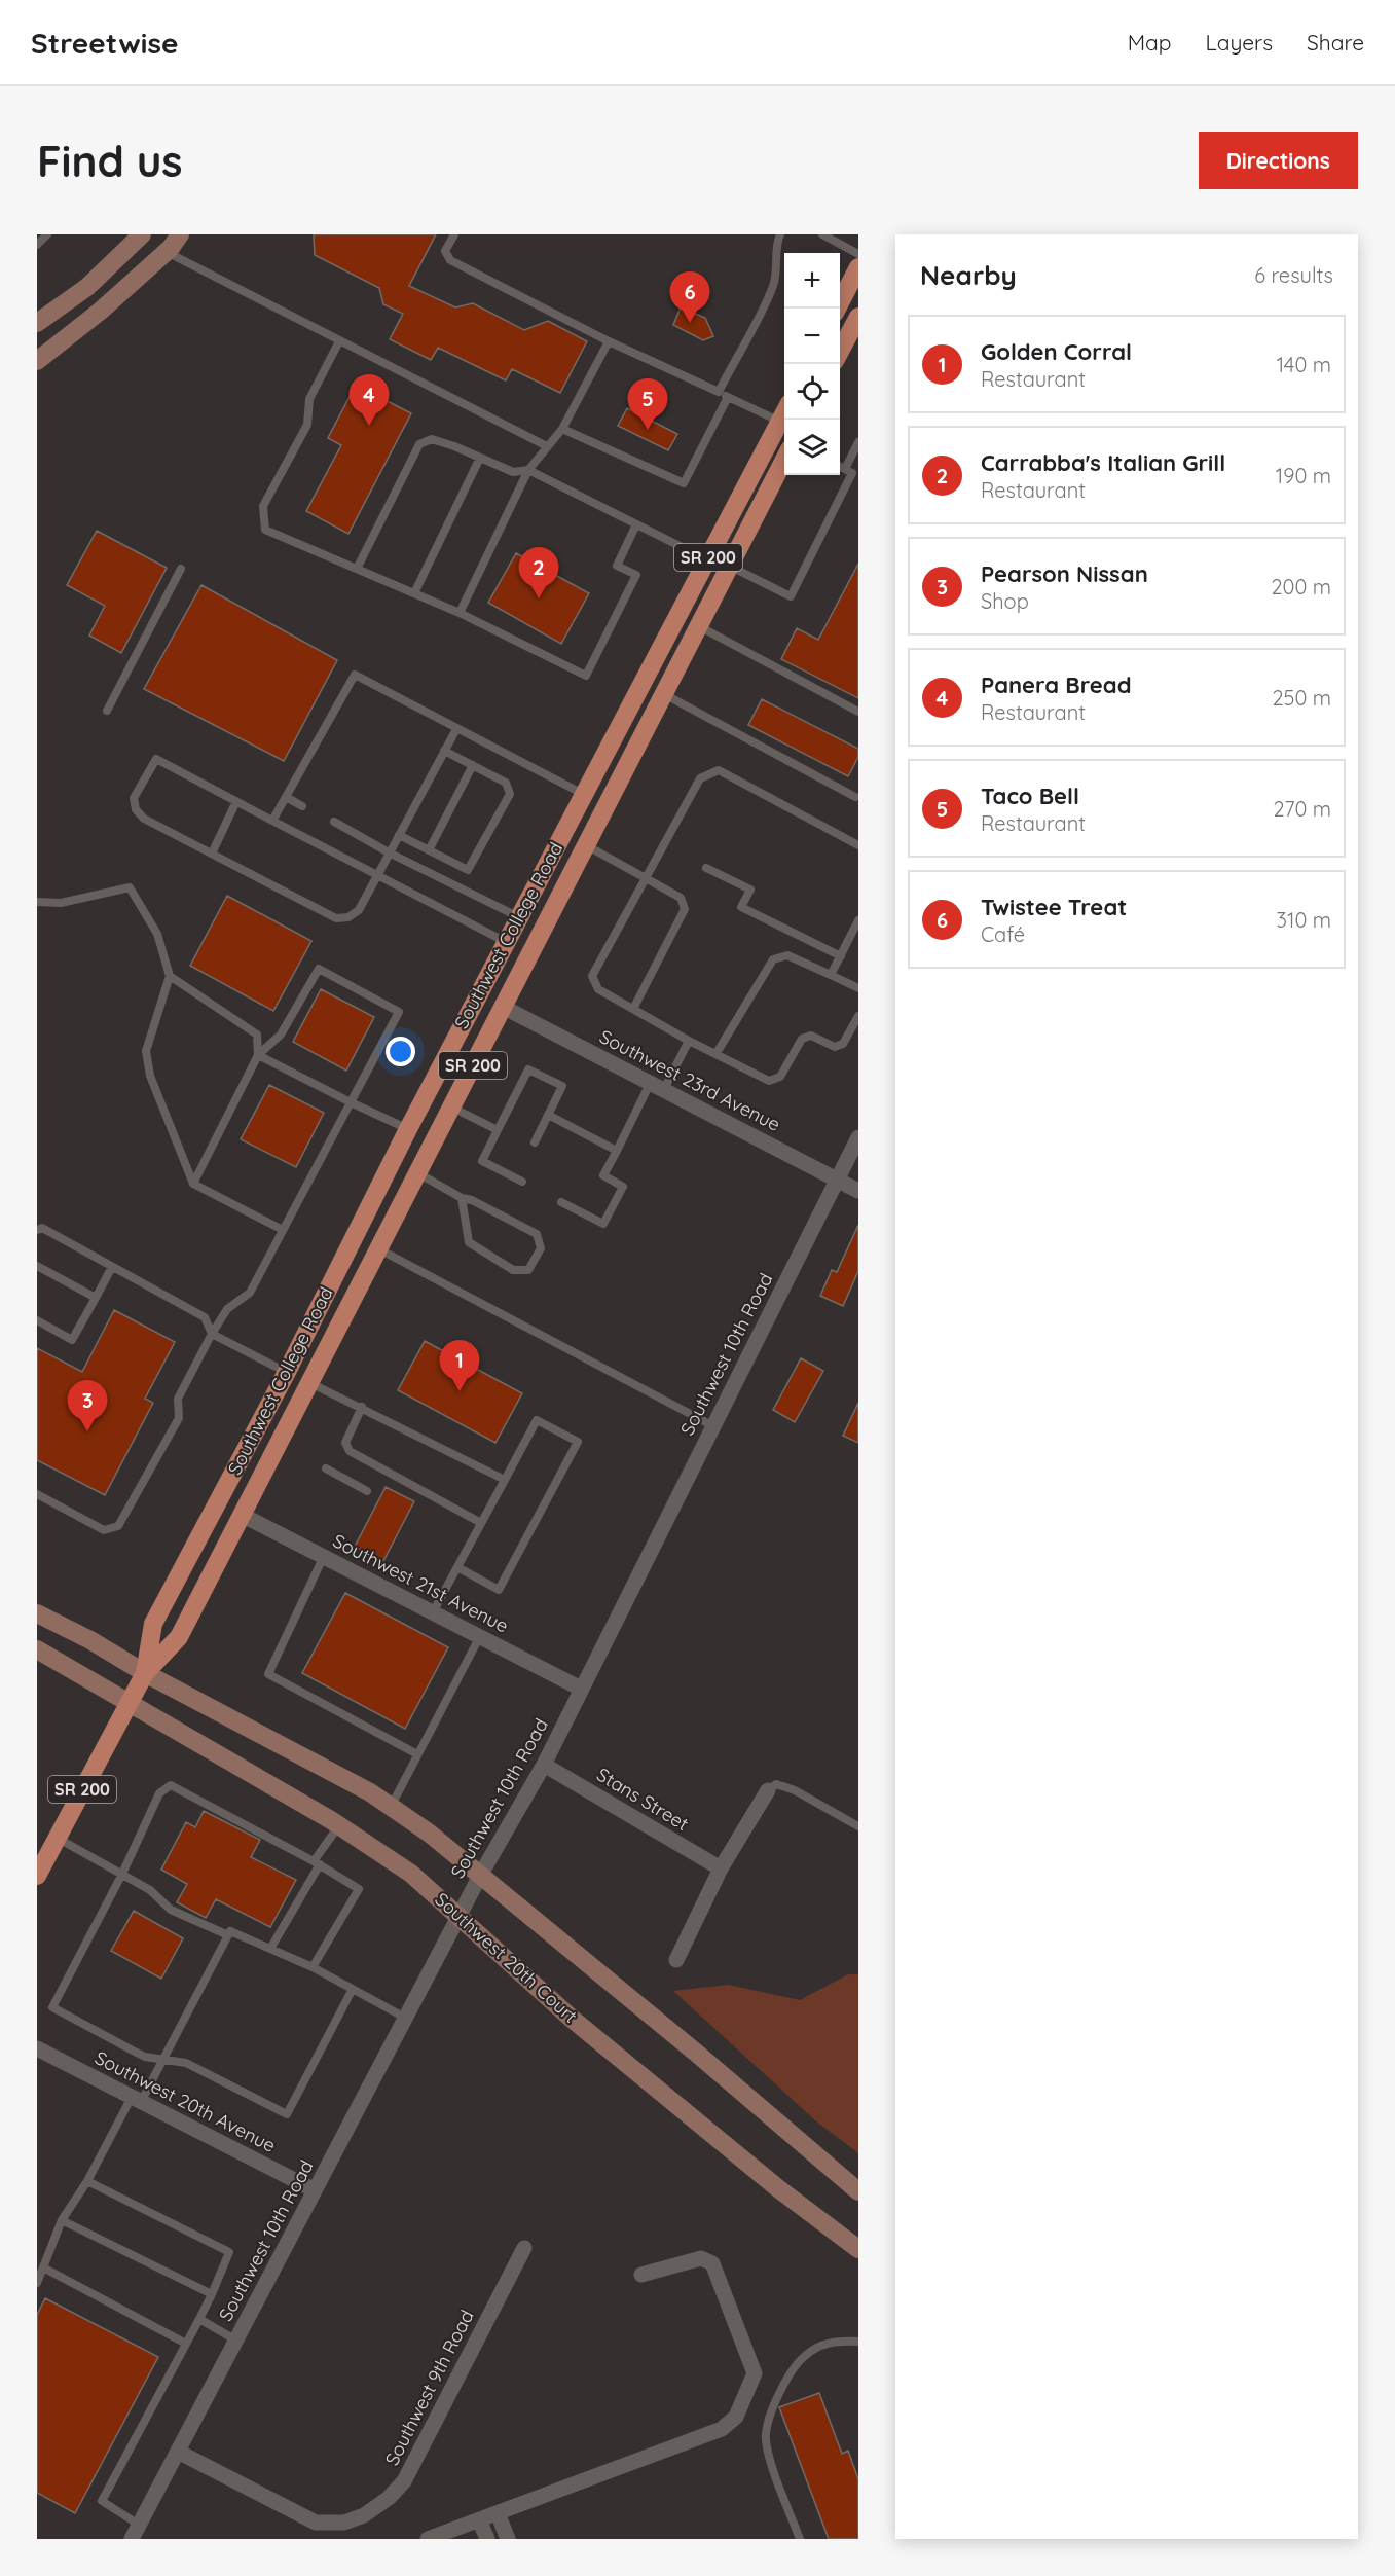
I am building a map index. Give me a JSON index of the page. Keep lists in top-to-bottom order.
{
  "streets": {
    "main road": ["SR 200", "Southwest College Road", "Southwest 20th Court"],
    "street": [
      "Southwest 23rd Avenue",
      "Southwest 10th Road",
      "Southwest 21st Avenue",
      "Stans Street",
      "Southwest 20th Avenue",
      "Southwest 9th Road"
    ]
  },
  "crossings": [
    ["Southwest College Road", "Southwest 23rd Avenue"],
    ["Southwest College Road", "Southwest 21st Avenue"],
    ["Southwest College Road", "Southwest 20th Court"],
    ["Southwest 23rd Avenue", "Southwest 10th Road"],
    ["Southwest 10th Road", "Southwest 21st Avenue"],
    ["Southwest 10th Road", "Stans Street"],
    ["Southwest 10th Road", "Southwest 20th Court"],
    ["Southwest 10th Road", "Southwest 20th Avenue"],
    ["Southwest 10th Road", "Southwest 9th Road"]
  ],
  "page": {
    "header": "Streetwise",
    "nav": ["Map", "Layers", "Share"],
    "buttons": "Directions",
    "title": "Find us",
    "heading": ["Nearby", "6 results"],
    "map_buttons": ["+", "−"],
    "pins": [
      "6",
      "4",
      "5",
      "2",
      "1",
      "3"
    ],
    "list": [
      {
        "mark": "1",
        "name": "Golden Corral",
        "note": "Restaurant",
        "value": "140 m"
      },
      {
        "mark": "2",
        "name": "Carrabba's Italian Grill",
        "note": "Restaurant",
        "value": "190 m"
      },
      {
        "mark": "3",
        "name": "Pearson Nissan",
        "note": "Shop",
        "value": "200 m"
      },
      {
        "mark": "4",
        "name": "Panera Bread",
        "note": "Restaurant",
        "value": "250 m"
      },
      {
        "mark": "5",
        "name": "Taco Bell",
        "note": "Restaurant",
        "value": "270 m"
      },
      {
        "mark": "6",
        "name": "Twistee Treat",
        "note": "Café",
        "value": "310 m"
      }
    ]
  }
}
